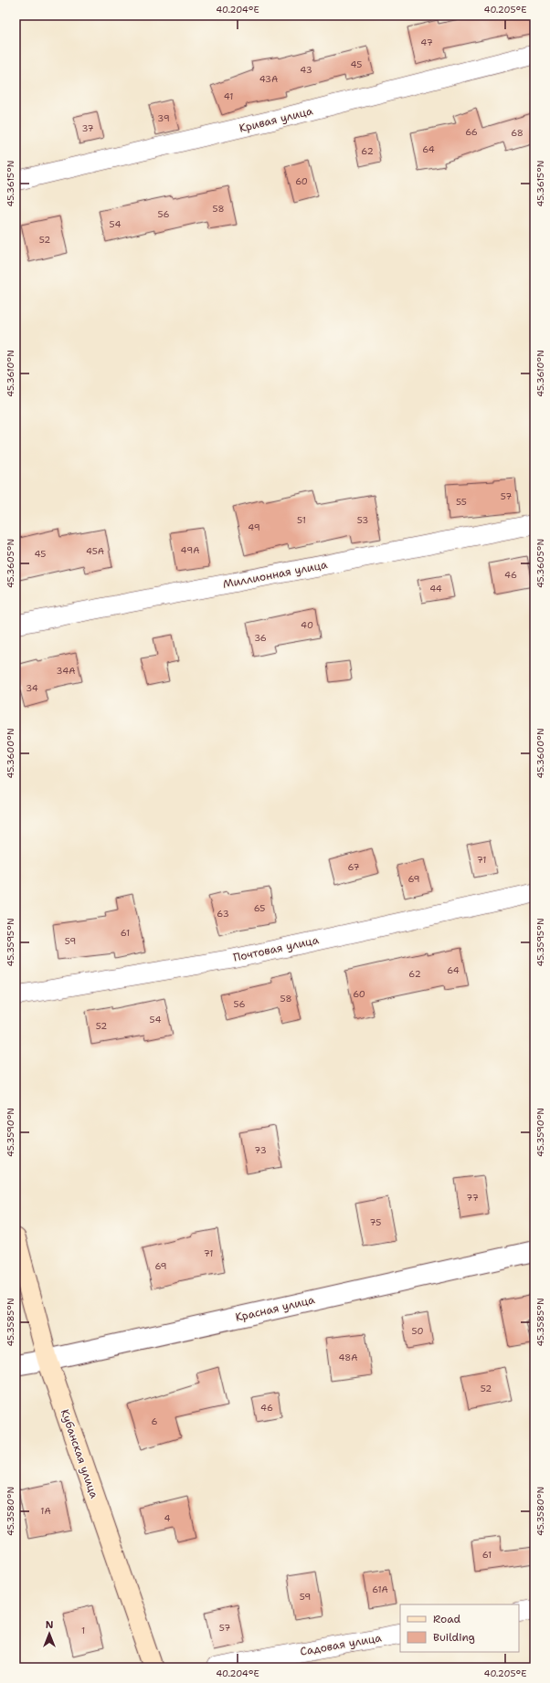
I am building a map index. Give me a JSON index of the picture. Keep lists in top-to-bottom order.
{
  "streets": {
    "main road": ["Кубанская улица"],
    "street": [
      "Кривая улица",
      "Миллионная улица",
      "Почтовая улица",
      "Красная улица",
      "Садовая улица"
    ]
  },
  "crossings": [
    ["Красная улица", "Кубанская улица"]
  ],
  "house_numbers": [
    "47",
    "45",
    "43",
    "43А",
    "41",
    "39",
    "37",
    "66",
    "68",
    "64",
    "62",
    "60",
    "58",
    "56",
    "54",
    "52",
    "57",
    "55",
    "51",
    "53",
    "49",
    "49А",
    "45А",
    "45",
    "46",
    "44",
    "40",
    "36",
    "34А",
    "34",
    "71",
    "67",
    "69",
    "65",
    "63",
    "61",
    "59",
    "64",
    "62",
    "60",
    "58",
    "56",
    "54",
    "52",
    "73",
    "77",
    "75",
    "71",
    "69",
    "50",
    "48А",
    "52",
    "46",
    "6",
    "1А",
    "4",
    "61",
    "61А",
    "59",
    "57",
    "1"
  ],
  "legend": ["Road", "Building"],
  "north": "top",
  "coordinates": [
    "40.204°E",
    "40.205°E",
    "45.3615°N",
    "45.3610°N",
    "45.3605°N",
    "45.3600°N",
    "45.3595°N",
    "45.3590°N",
    "45.3585°N",
    "45.3580°N"
  ]
}
